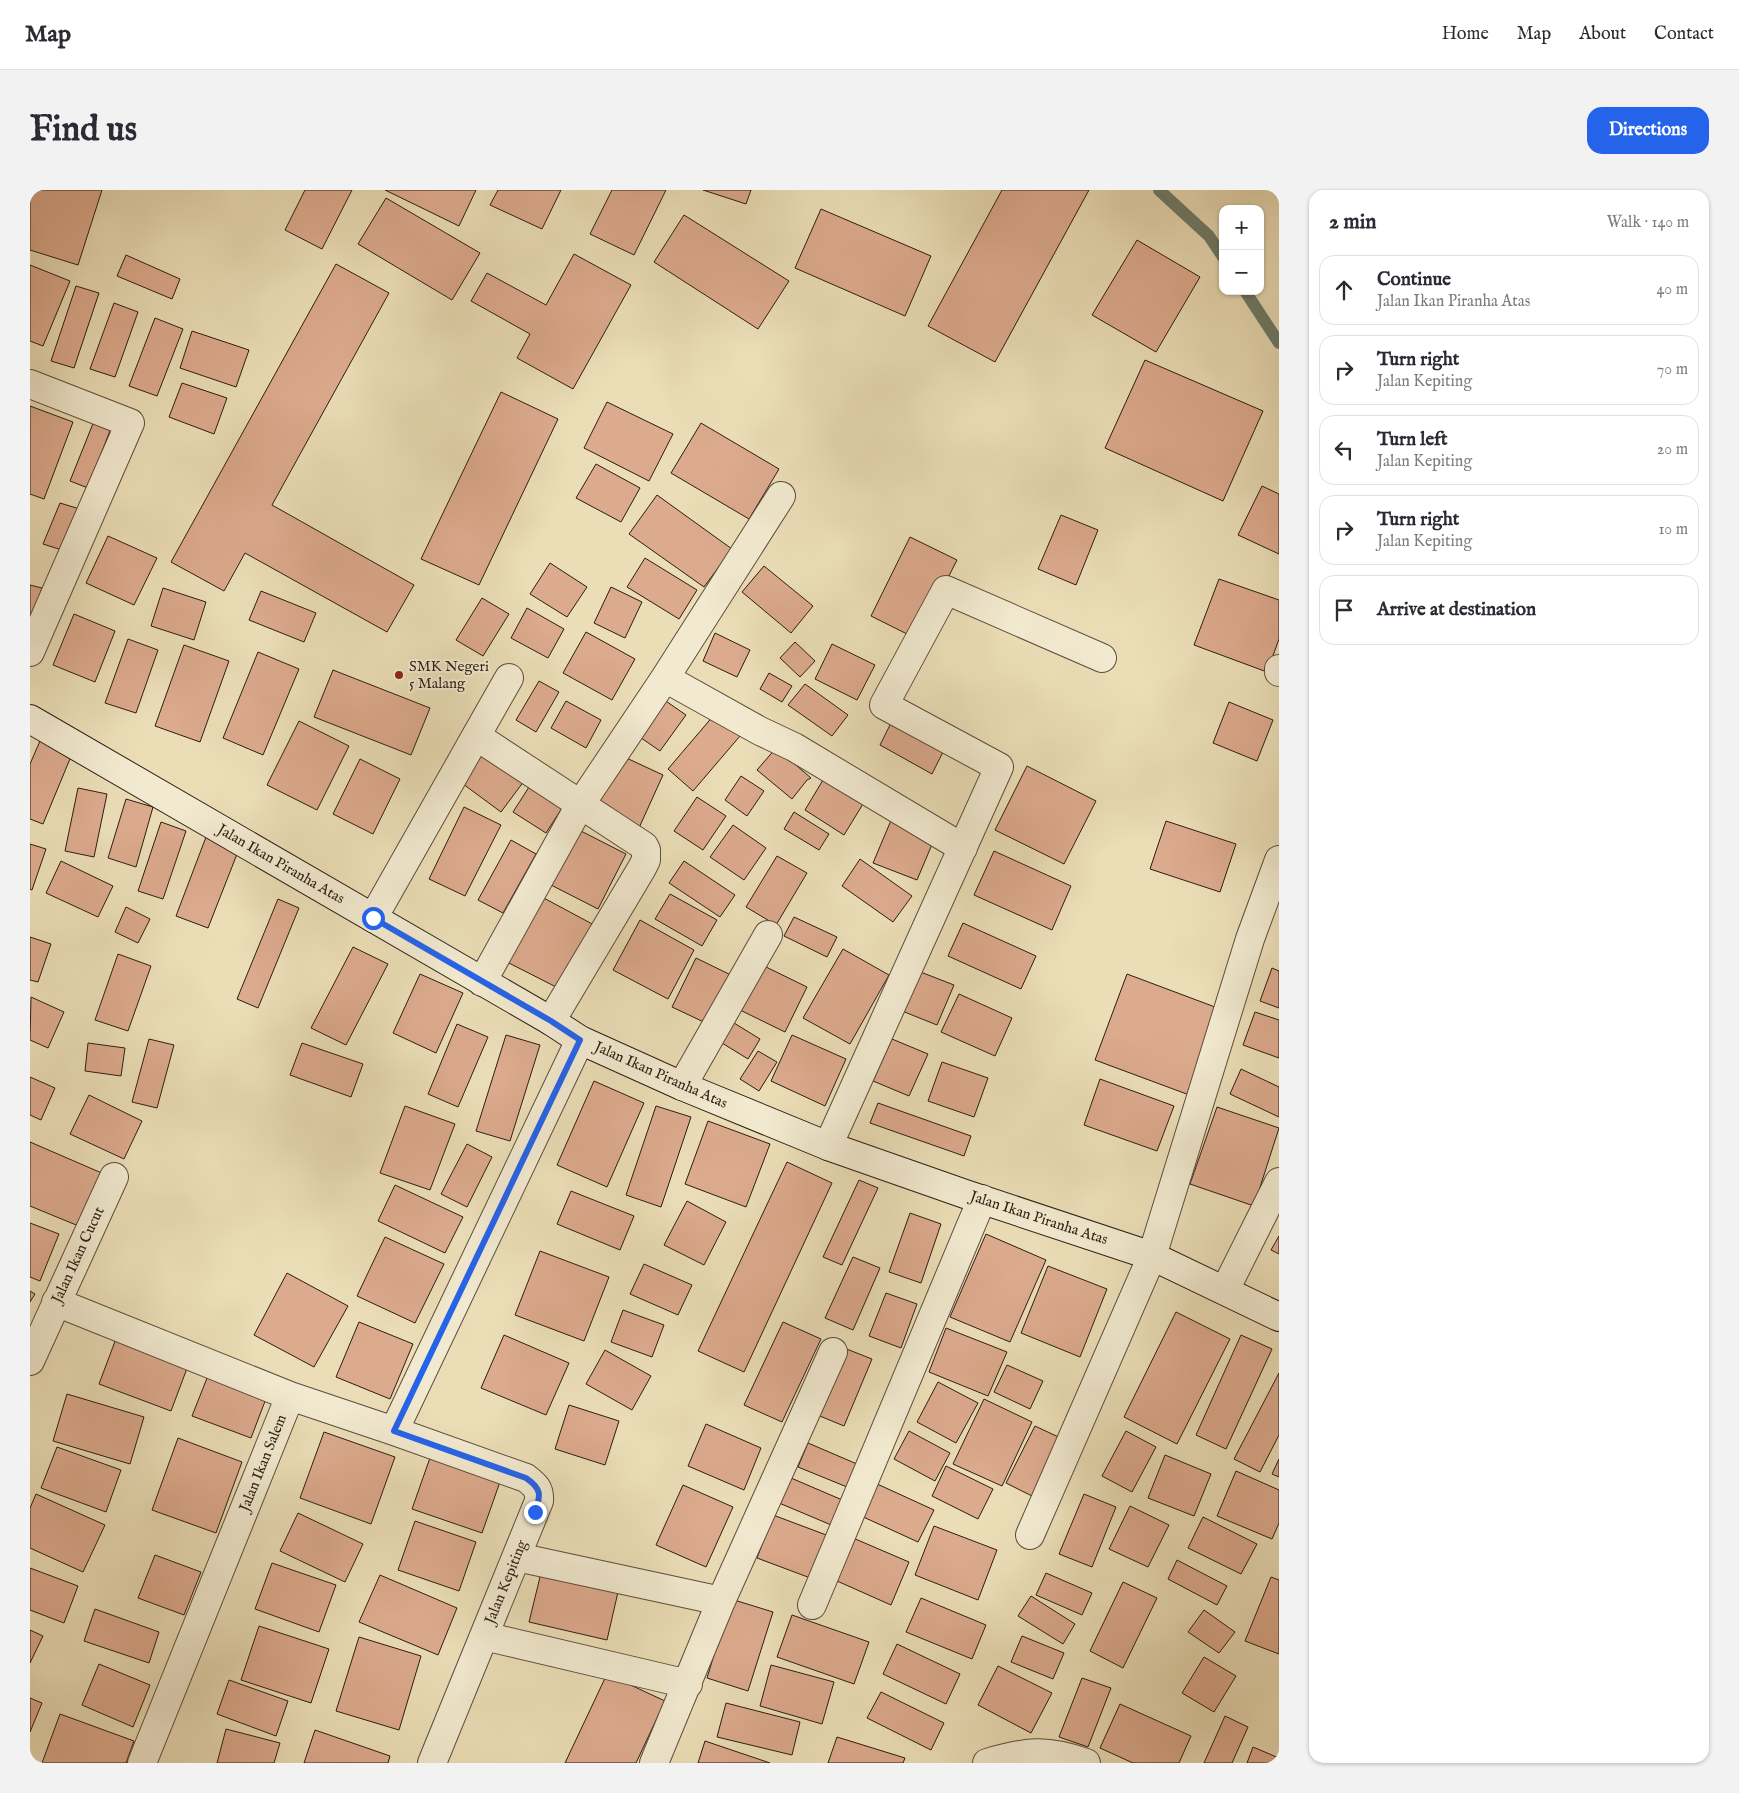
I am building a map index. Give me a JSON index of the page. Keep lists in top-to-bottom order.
{
  "streets": {
    "street": [
      "Jalan Ikan Piranha Atas",
      "Jalan Ikan Cucut",
      "Jalan Ikan Salem",
      "Jalan Kepiting"
    ]
  },
  "crossings": [
    ["Jalan Ikan Cucut", "Jalan Ikan Salem"],
    ["Jalan Ikan Salem", "Jalan Kepiting"]
  ],
  "places": ["SMK Negeri 5 Malang"],
  "page": {
    "header": "Map",
    "nav": [
      "Home",
      "Map",
      "About",
      "Contact"
    ],
    "buttons": "Directions",
    "title": "Find us",
    "heading": ["2 min", "Walk · 140 m"],
    "map_buttons": ["+", "−"],
    "list": [
      ["Continue", "Jalan Ikan Piranha Atas", "40 m"],
      ["Turn right", "Jalan Kepiting", "70 m"],
      ["Turn left", "Jalan Kepiting", "20 m"],
      ["Turn right", "Jalan Kepiting", "10 m"],
      "Arrive at destination"
    ]
  }
}
